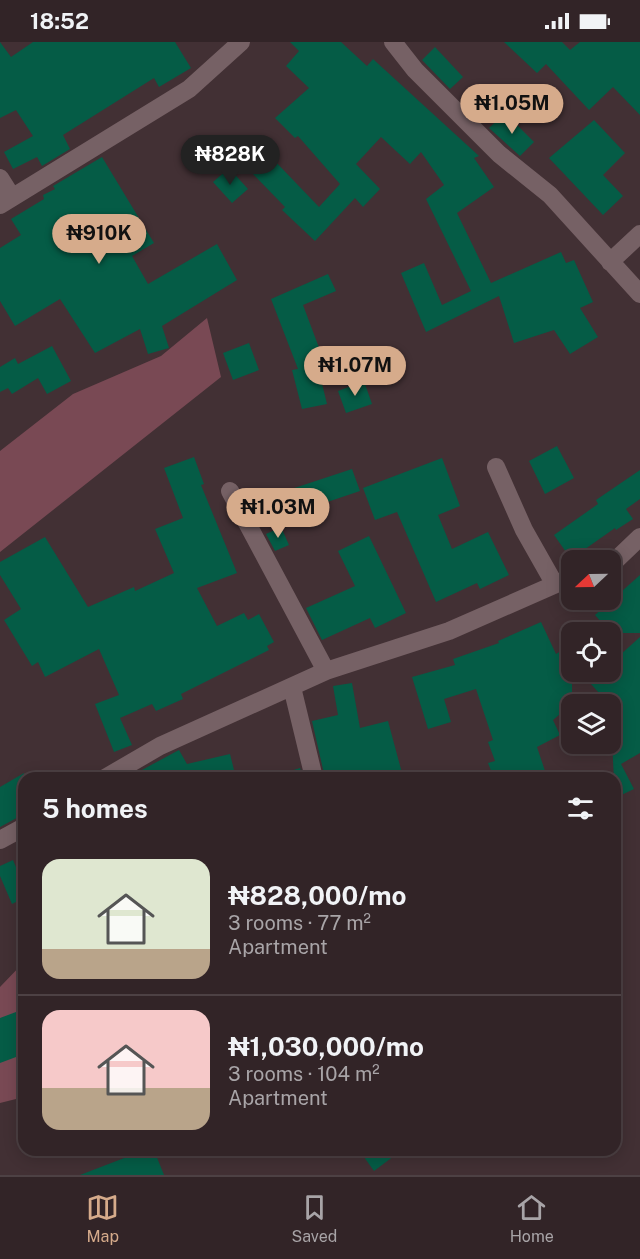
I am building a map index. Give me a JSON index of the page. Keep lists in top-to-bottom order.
{
  "north": "left",
  "page": {
    "status": "18:52",
    "price": [
      "₦1.05M",
      "₦828K",
      "₦910K",
      "₦1.07M",
      "₦1.03M"
    ],
    "heading": "5 homes",
    "list": [
      {
        "name": "₦828,000/mo",
        "note": "3 rooms · 77 m² · Apartment"
      },
      {
        "name": "₦1,030,000/mo",
        "note": "3 rooms · 104 m² · Apartment"
      }
    ],
    "tabs": ["Map", "Saved", "Home"]
  }
}
